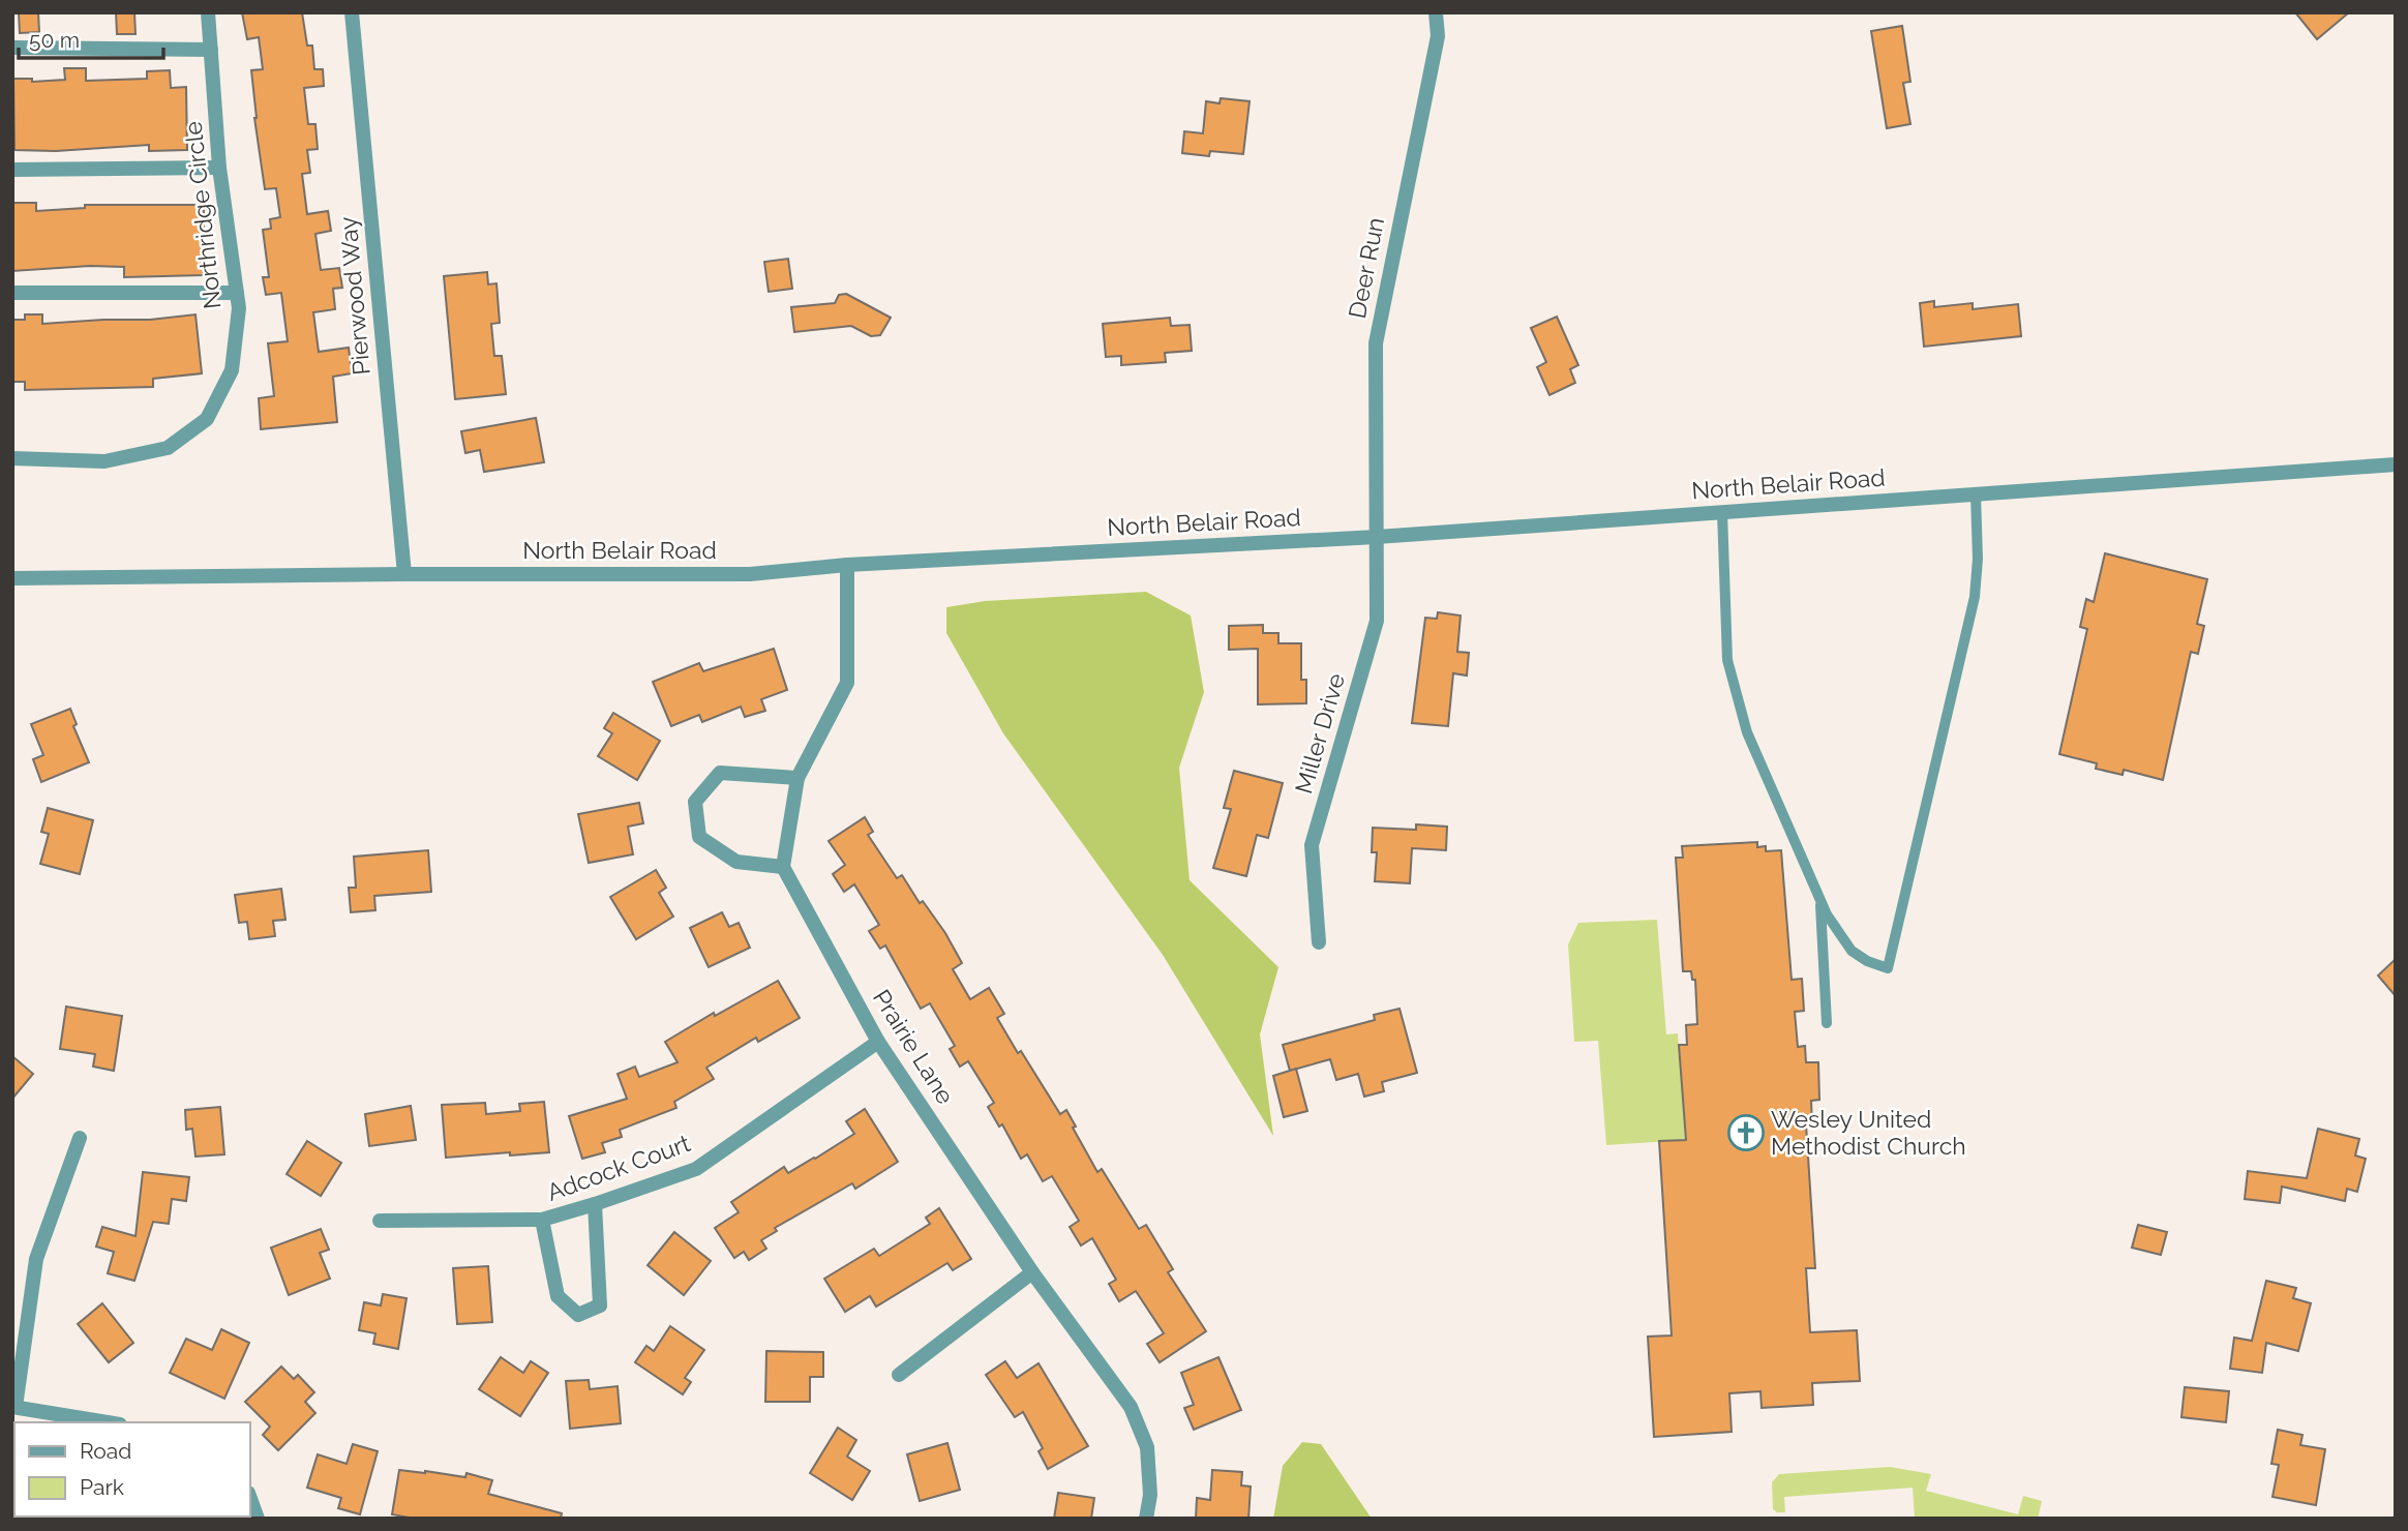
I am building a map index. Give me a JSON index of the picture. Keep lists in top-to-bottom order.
{
  "streets": {
    "street": [
      "Northridge Circle",
      "Deer Run",
      "Pierwood Way",
      "North Belair Road",
      "Miller Drive",
      "Prairie Lane",
      "Adcock Court"
    ]
  },
  "crossings": [
    ["Deer Run", "North Belair Road"],
    ["Deer Run", "Miller Drive"],
    ["Pierwood Way", "North Belair Road"],
    ["North Belair Road", "Miller Drive"],
    ["Prairie Lane", "Adcock Court"]
  ],
  "places": {
    "church": ["Wesley United Methodist Church"]
  },
  "legend": ["Road", "Park"],
  "scale_bar": "50 m"
}
